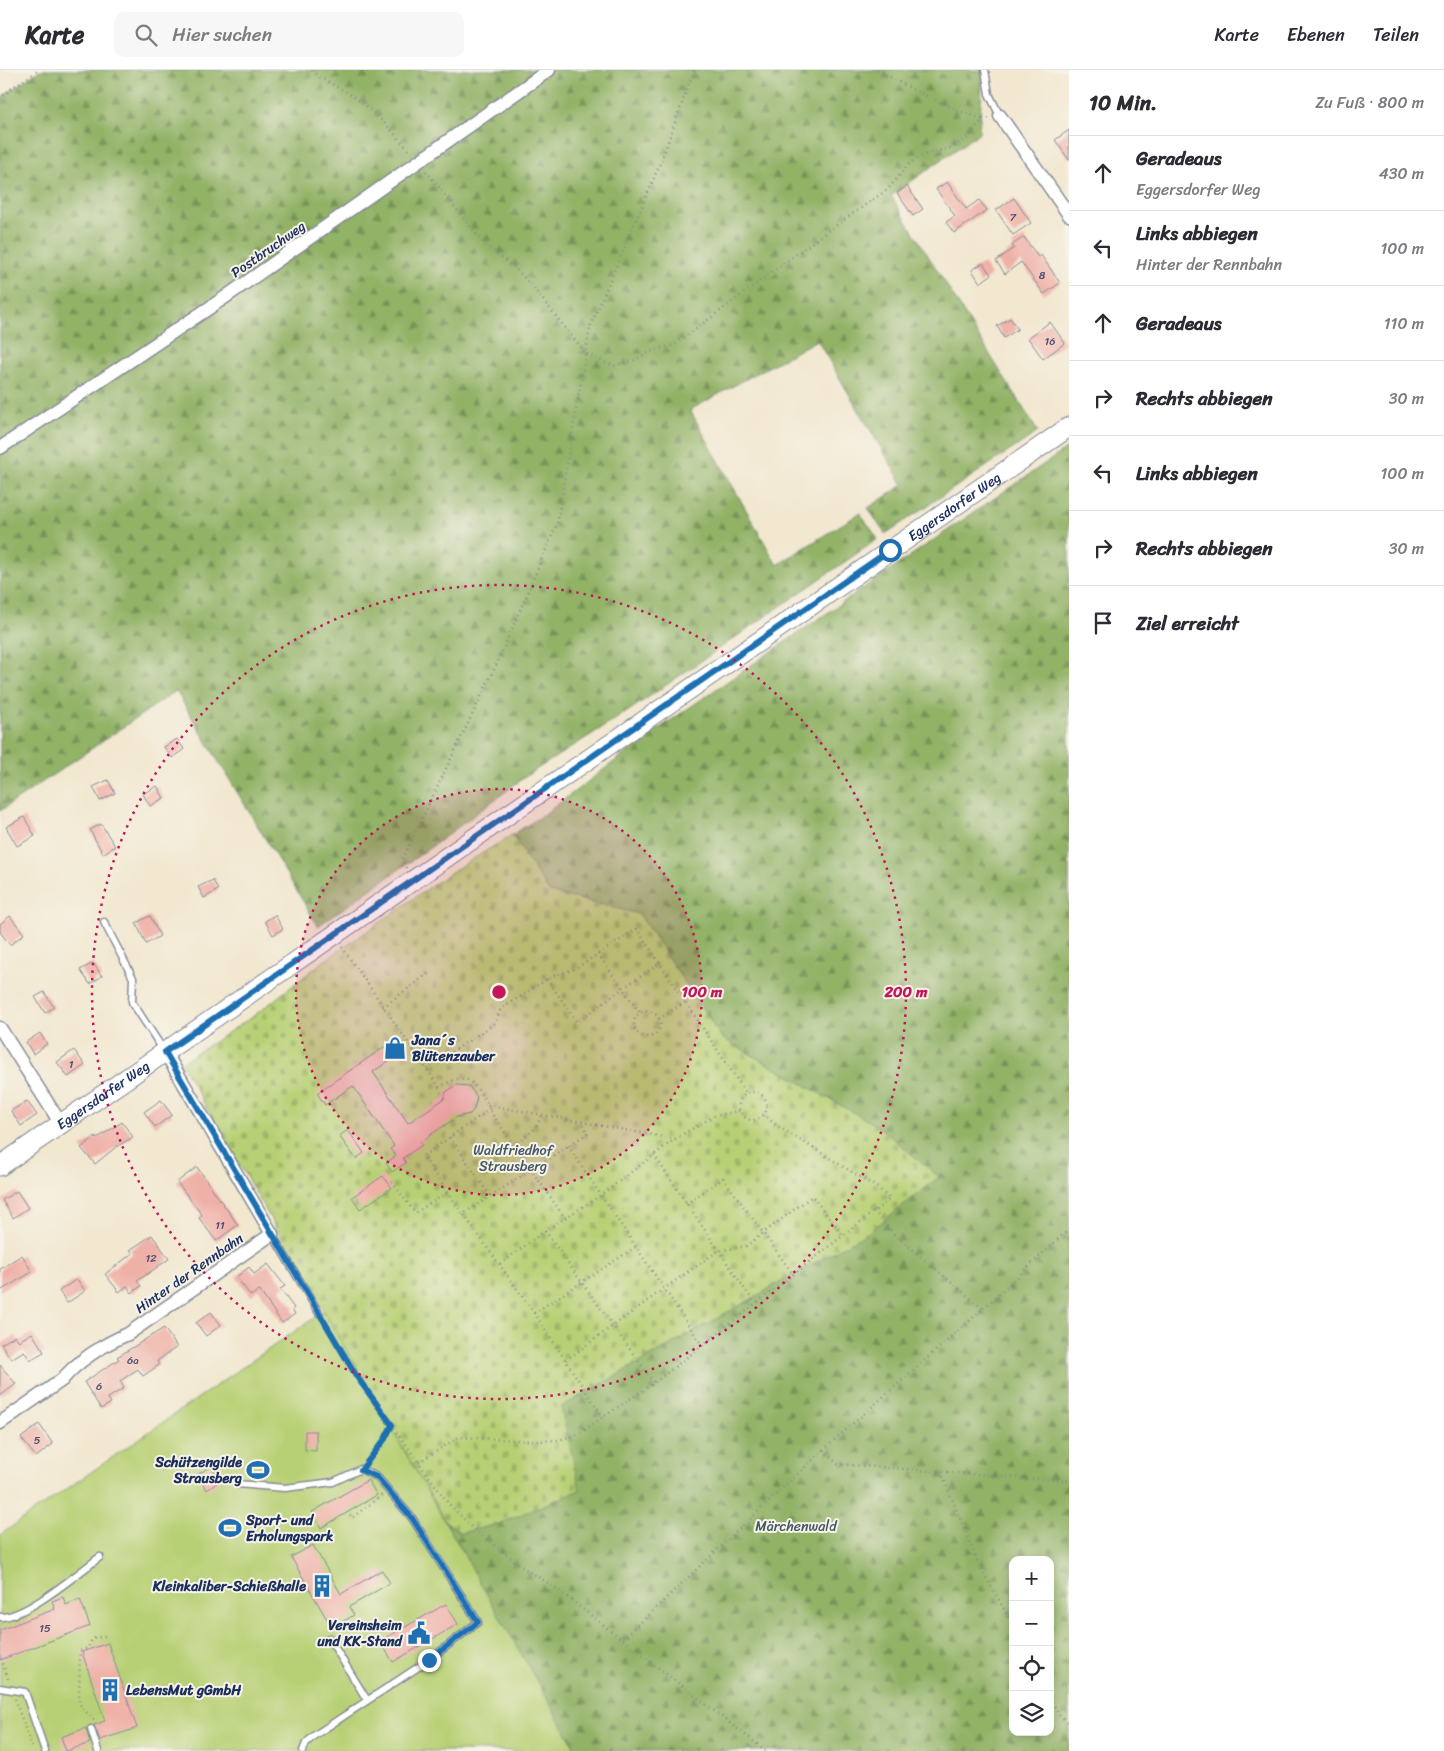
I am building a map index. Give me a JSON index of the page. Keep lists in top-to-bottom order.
{
  "streets": {
    "main road": ["Eggersdorfer Weg"],
    "street": ["Postbruchweg", "Hinter der Rennbahn"]
  },
  "parks": ["Waldfriedhof Strausberg", "Märchenwald"],
  "places": {
    "shop": ["Jana´s Blütenzauber"],
    "sports": ["Schützengilde Strausberg", "Sport- und Erholungspark"],
    "building": ["Kleinkaliber-Schießhalle", "LebensMut gGmbH"],
    "public building": ["Vereinsheim und KK-Stand"]
  },
  "house_numbers": [
    "7",
    "8",
    "16",
    "1",
    "11",
    "12",
    "6a",
    "6",
    "5",
    "15"
  ],
  "page": {
    "header": "Karte",
    "search": "Hier suchen",
    "nav": ["Karte", "Ebenen", "Teilen"],
    "heading": ["10 Min.", "Zu Fuß · 800 m"],
    "list": [
      ["Geradeaus", "Eggersdorfer Weg", "430 m"],
      ["Links abbiegen", "Hinter der Rennbahn", "100 m"],
      ["Geradeaus", "110 m"],
      ["Rechts abbiegen", "30 m"],
      ["Links abbiegen", "100 m"],
      ["Rechts abbiegen", "30 m"],
      "Ziel erreicht"
    ],
    "map_buttons": ["+", "−"]
  },
  "rings": ["100 m", "200 m"]
}
